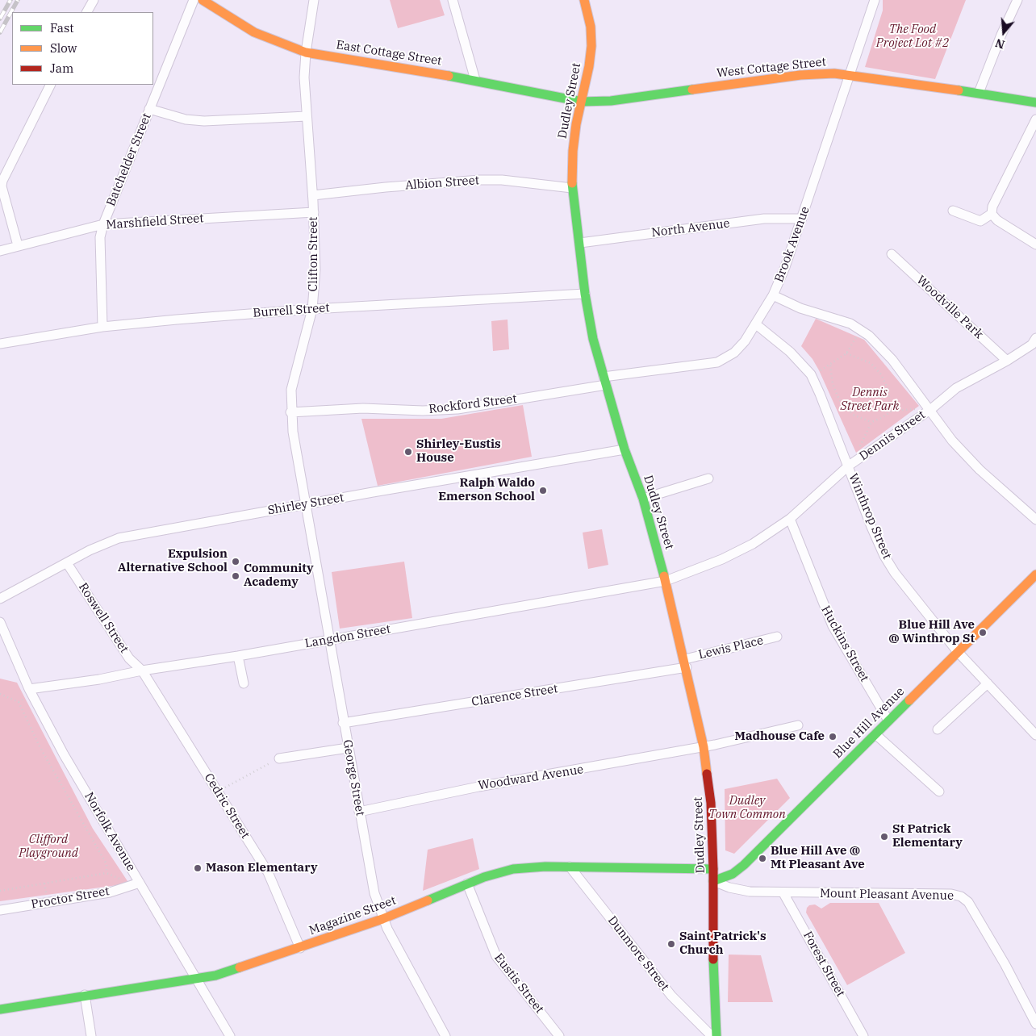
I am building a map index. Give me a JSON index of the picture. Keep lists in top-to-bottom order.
{
  "streets": {
    "main road": [
      "East Cottage Street",
      "West Cottage Street",
      "Dudley Street",
      "Blue Hill Avenue",
      "Magazine Street"
    ],
    "street": [
      "Batchelder Street",
      "Albion Street",
      "Marshfield Street",
      "North Avenue",
      "Brook Avenue",
      "Clifton Street",
      "Woodville Park",
      "Burrell Street",
      "Rockford Street",
      "Dennis Street",
      "Shirley Street",
      "Winthrop Street",
      "Roswell Street",
      "Langdon Street",
      "Huckins Street",
      "Lewis Place",
      "Clarence Street",
      "George Street",
      "Woodward Avenue",
      "Cedric Street",
      "Norfolk Avenue",
      "Mount Pleasant Avenue",
      "Proctor Street",
      "Dunmore Street",
      "Forest Street",
      "Eustis Street"
    ]
  },
  "crossings": [
    ["East Cottage Street", "West Cottage Street"],
    ["East Cottage Street", "Dudley Street"],
    ["East Cottage Street", "Clifton Street"],
    ["West Cottage Street", "Dudley Street"],
    ["West Cottage Street", "Brook Avenue"],
    ["Dudley Street", "Albion Street"],
    ["Dudley Street", "North Avenue"],
    ["Dudley Street", "Brook Avenue"],
    ["Dudley Street", "Burrell Street"],
    ["Dudley Street", "Rockford Street"],
    ["Dudley Street", "Dennis Street"],
    ["Dudley Street", "Shirley Street"],
    ["Dudley Street", "Langdon Street"],
    ["Dudley Street", "Lewis Place"],
    ["Dudley Street", "Clarence Street"],
    ["Dudley Street", "Blue Hill Avenue"],
    ["Dudley Street", "Woodward Avenue"],
    ["Dudley Street", "Mount Pleasant Avenue"],
    ["Dudley Street", "Magazine Street"],
    ["Batchelder Street", "Marshfield Street"],
    ["Batchelder Street", "Burrell Street"],
    ["Albion Street", "Clifton Street"],
    ["Marshfield Street", "Clifton Street"],
    ["North Avenue", "Brook Avenue"],
    ["Brook Avenue", "Rockford Street"],
    ["Brook Avenue", "Winthrop Street"],
    ["Clifton Street", "Burrell Street"],
    ["Clifton Street", "Rockford Street"],
    ["Clifton Street", "Shirley Street"],
    ["Clifton Street", "George Street"],
    ["Woodville Park", "Dennis Street"],
    ["Dennis Street", "Winthrop Street"],
    ["Dennis Street", "Langdon Street"],
    ["Dennis Street", "Huckins Street"],
    ["Shirley Street", "Roswell Street"],
    ["Shirley Street", "George Street"],
    ["Winthrop Street", "Blue Hill Avenue"],
    ["Roswell Street", "Langdon Street"],
    ["Roswell Street", "Cedric Street"],
    ["Langdon Street", "George Street"],
    ["Langdon Street", "Cedric Street"],
    ["Langdon Street", "Norfolk Avenue"],
    ["Huckins Street", "Blue Hill Avenue"],
    ["Lewis Place", "Clarence Street"],
    ["Clarence Street", "George Street"],
    ["Blue Hill Avenue", "Mount Pleasant Avenue"],
    ["George Street", "Woodward Avenue"],
    ["George Street", "Magazine Street"],
    ["Cedric Street", "Magazine Street"],
    ["Norfolk Avenue", "Proctor Street"],
    ["Norfolk Avenue", "Magazine Street"],
    ["Mount Pleasant Avenue", "Forest Street"],
    ["Magazine Street", "Dunmore Street"],
    ["Magazine Street", "Eustis Street"]
  ],
  "parks": [
    "The Food Project Lot #2",
    "Dennis Street Park",
    "Dudley Town Common",
    "Clifford Playground"
  ],
  "places": [
    "Shirley-Eustis House",
    "Ralph Waldo Emerson School",
    "Expulsion Alternative School",
    "Community Academy",
    "Blue Hill Ave @ Winthrop St",
    "Madhouse Cafe",
    "St Patrick Elementary",
    "Blue Hill Ave @ Mt Pleasant Ave",
    "Mason Elementary",
    "Saint Patrick's Church"
  ],
  "legend": ["Fast", "Slow", "Jam"],
  "north": "bottom"
}
